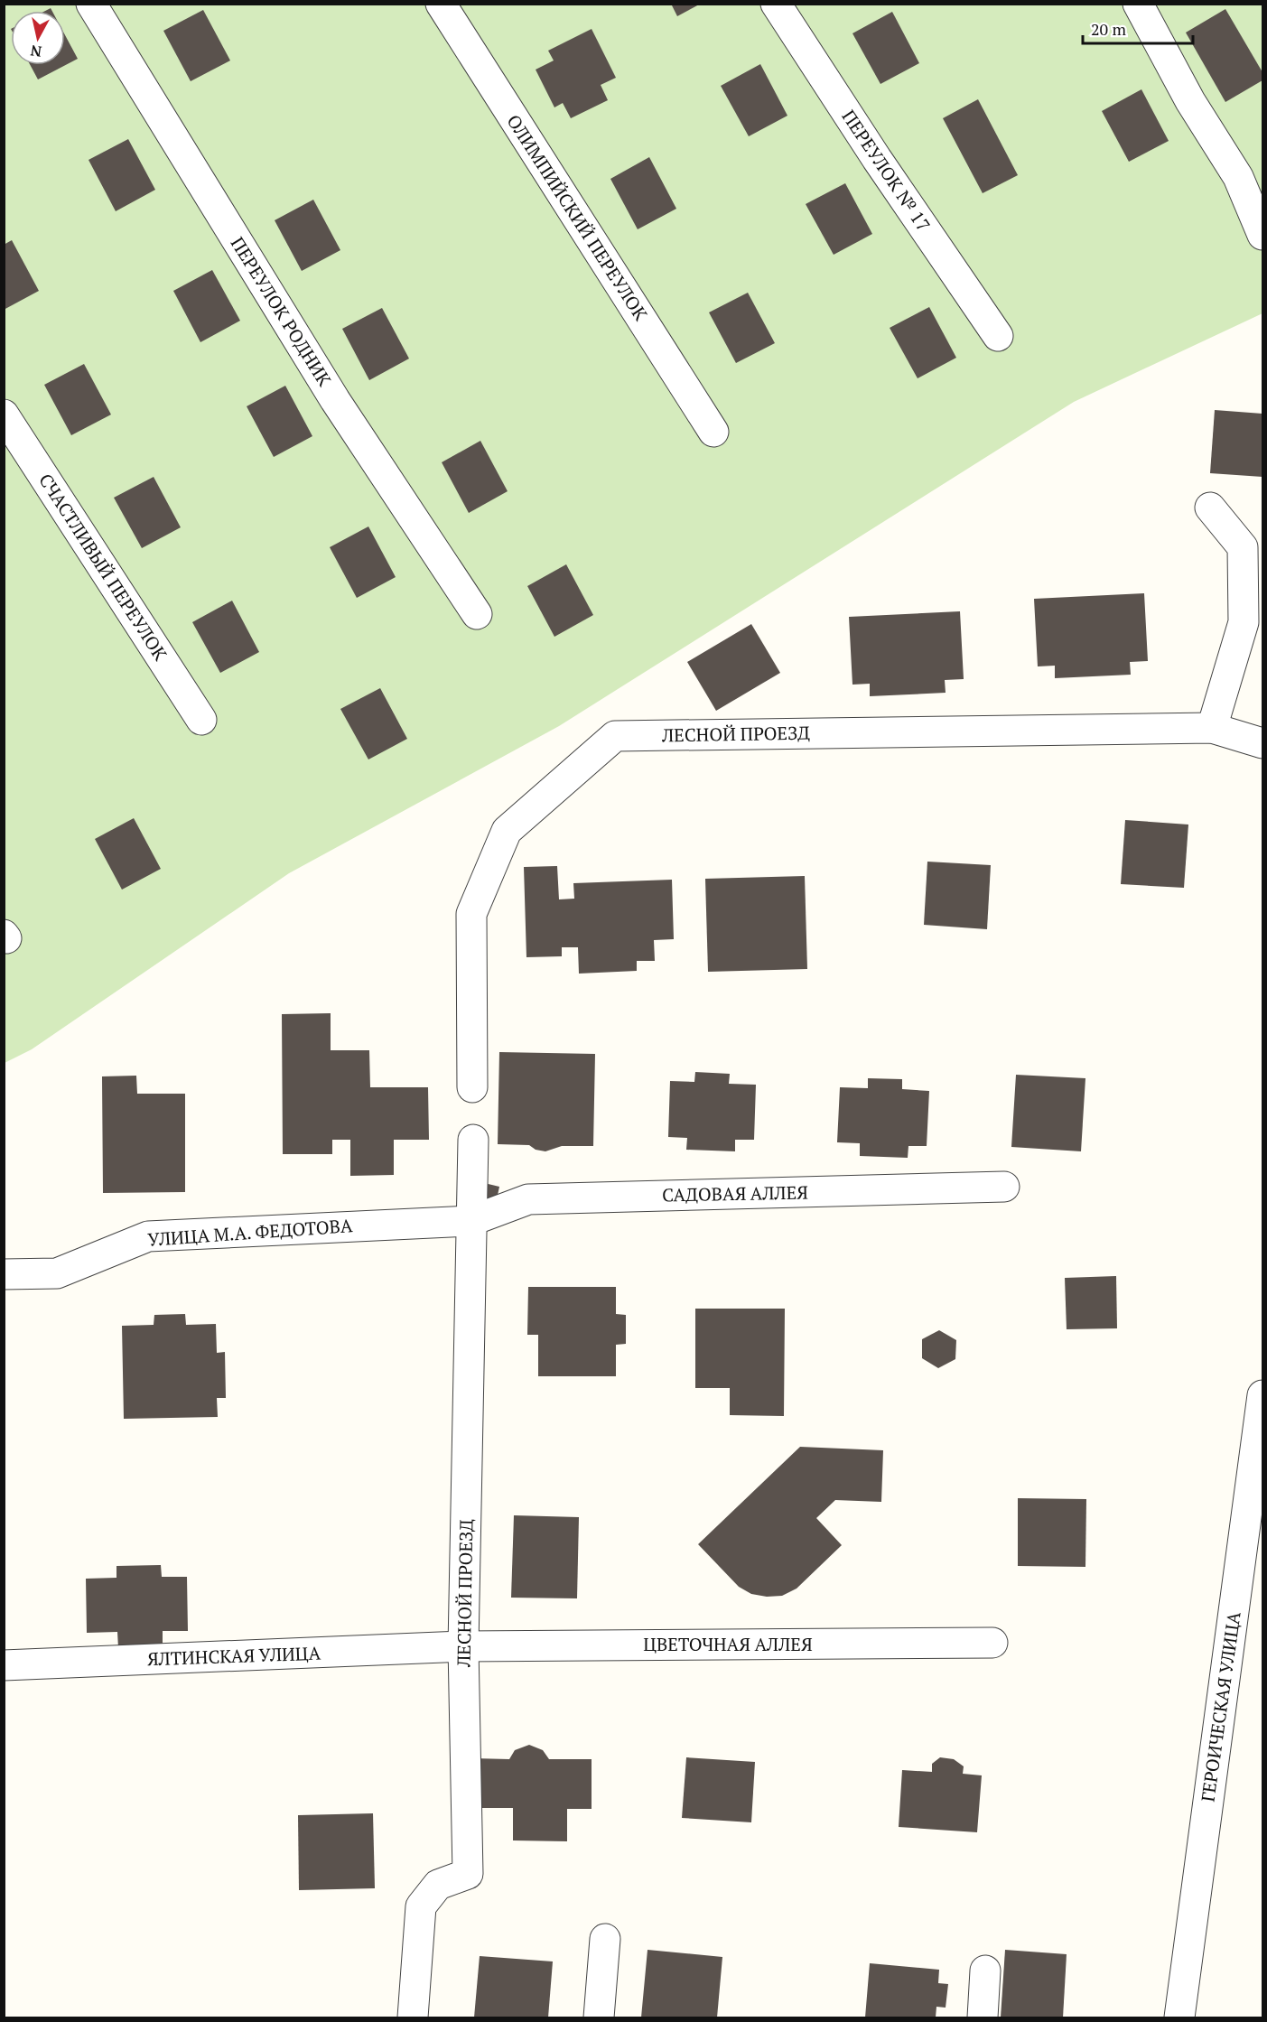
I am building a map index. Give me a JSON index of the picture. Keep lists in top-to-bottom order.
{
  "streets": {
    "street": [
      "ПЕРЕУЛОК № 17",
      "ОЛИМПИЙСКИЙ ПЕРЕУЛОК",
      "ПЕРЕУЛОК РОДНИК",
      "СЧАСТЛИВЫЙ ПЕРЕУЛОК",
      "ЛЕСНОЙ ПРОЕЗД",
      "САДОВАЯ АЛЛЕЯ",
      "УЛИЦА М.А. ФЕДОТОВА",
      "ЦВЕТОЧНАЯ АЛЛЕЯ",
      "ЯЛТИНСКАЯ УЛИЦА",
      "ГЕРОИЧЕСКАЯ УЛИЦА"
    ]
  },
  "crossings": [
    ["ЛЕСНОЙ ПРОЕЗД", "САДОВАЯ АЛЛЕЯ"],
    ["ЛЕСНОЙ ПРОЕЗД", "УЛИЦА М.А. ФЕДОТОВА"],
    ["ЛЕСНОЙ ПРОЕЗД", "ЦВЕТОЧНАЯ АЛЛЕЯ"],
    ["ЛЕСНОЙ ПРОЕЗД", "ЯЛТИНСКАЯ УЛИЦА"],
    ["САДОВАЯ АЛЛЕЯ", "УЛИЦА М.А. ФЕДОТОВА"],
    ["ЦВЕТОЧНАЯ АЛЛЕЯ", "ЯЛТИНСКАЯ УЛИЦА"]
  ],
  "scale_bar": "20 m",
  "north": "bottom"
}
